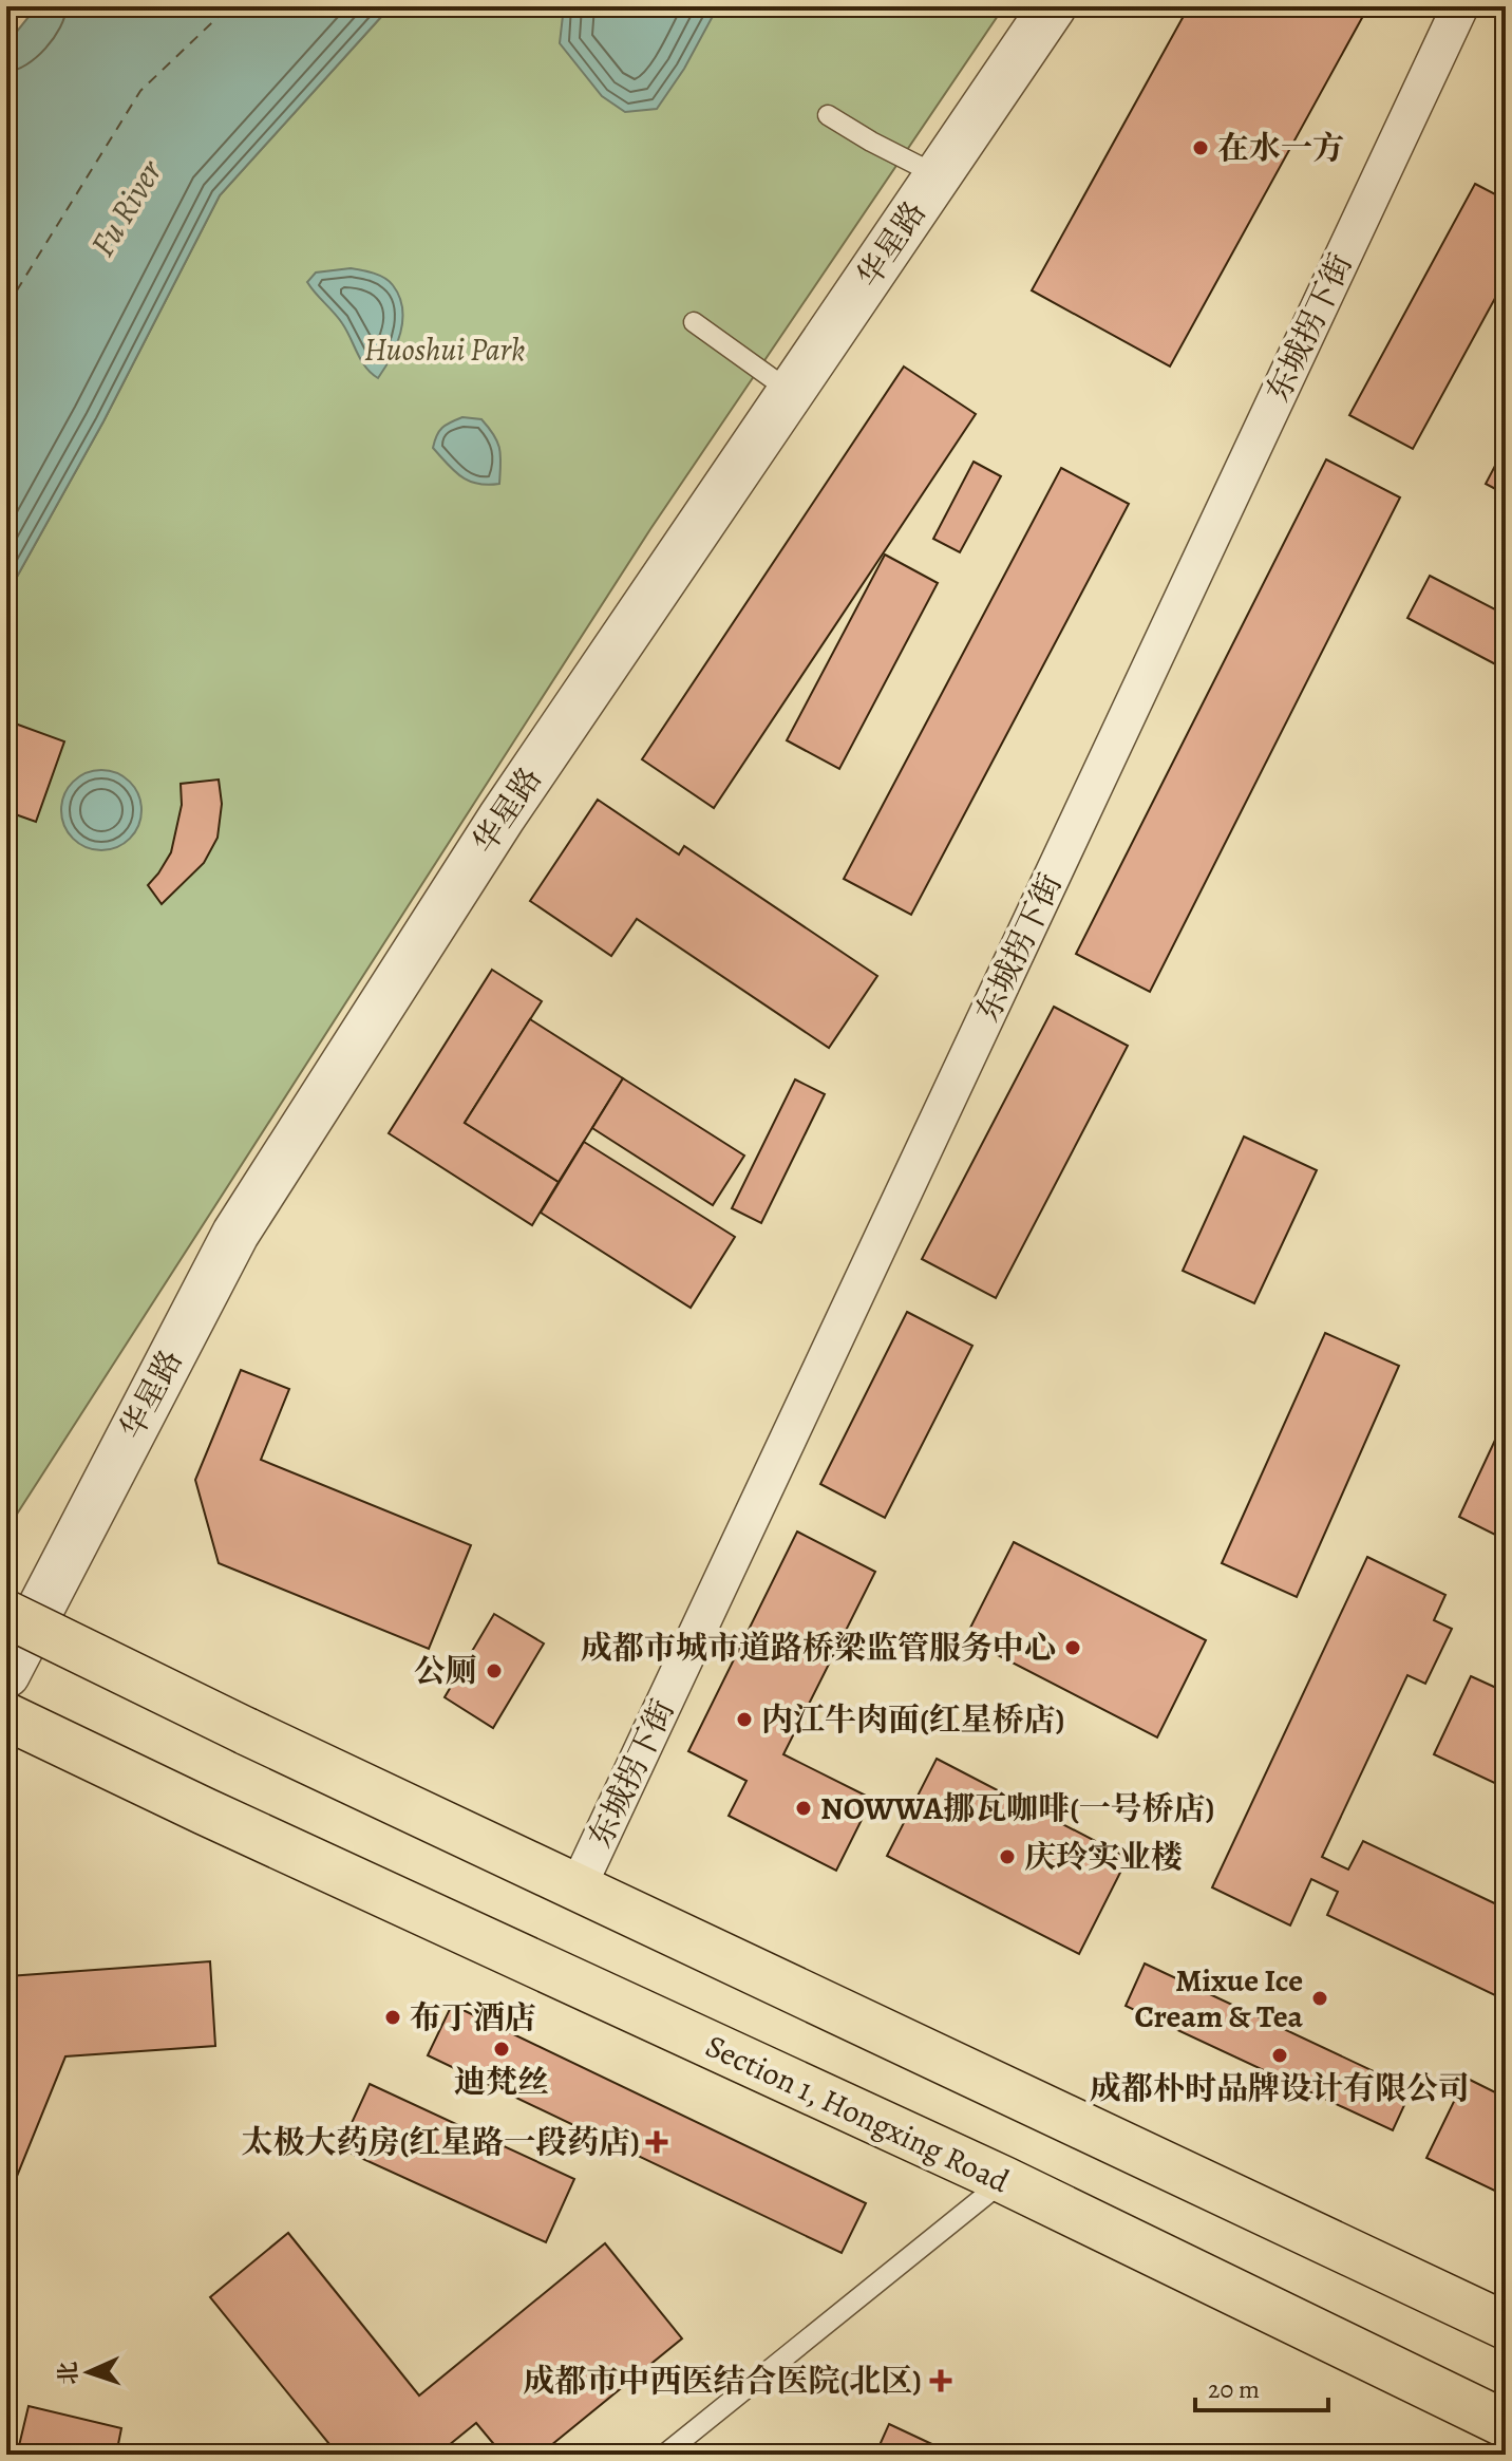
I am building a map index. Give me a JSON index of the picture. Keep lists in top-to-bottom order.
{
  "streets": {
    "main road": ["Section 1, Hongxing Road"],
    "street": ["华星路", "东城拐下街"]
  },
  "water": ["Fu River"],
  "parks": ["Huoshui Park"],
  "places": {
    "other": [
      "在水一方",
      "成都市城市道路桥梁监管服务中心",
      "公厕",
      "内江牛肉面(红星桥店)",
      "NOWWA挪瓦咖啡(一号桥店)",
      "庆玲实业楼",
      "Mixue Ice Cream & Tea",
      "布丁酒店",
      "迪梵丝",
      "成都朴时品牌设计有限公司"
    ],
    "health": ["太极大药房(红星路一段药店)", "成都市中西医结合医院(北区)"]
  },
  "scale_bar": "20 m",
  "north": "left"
}
